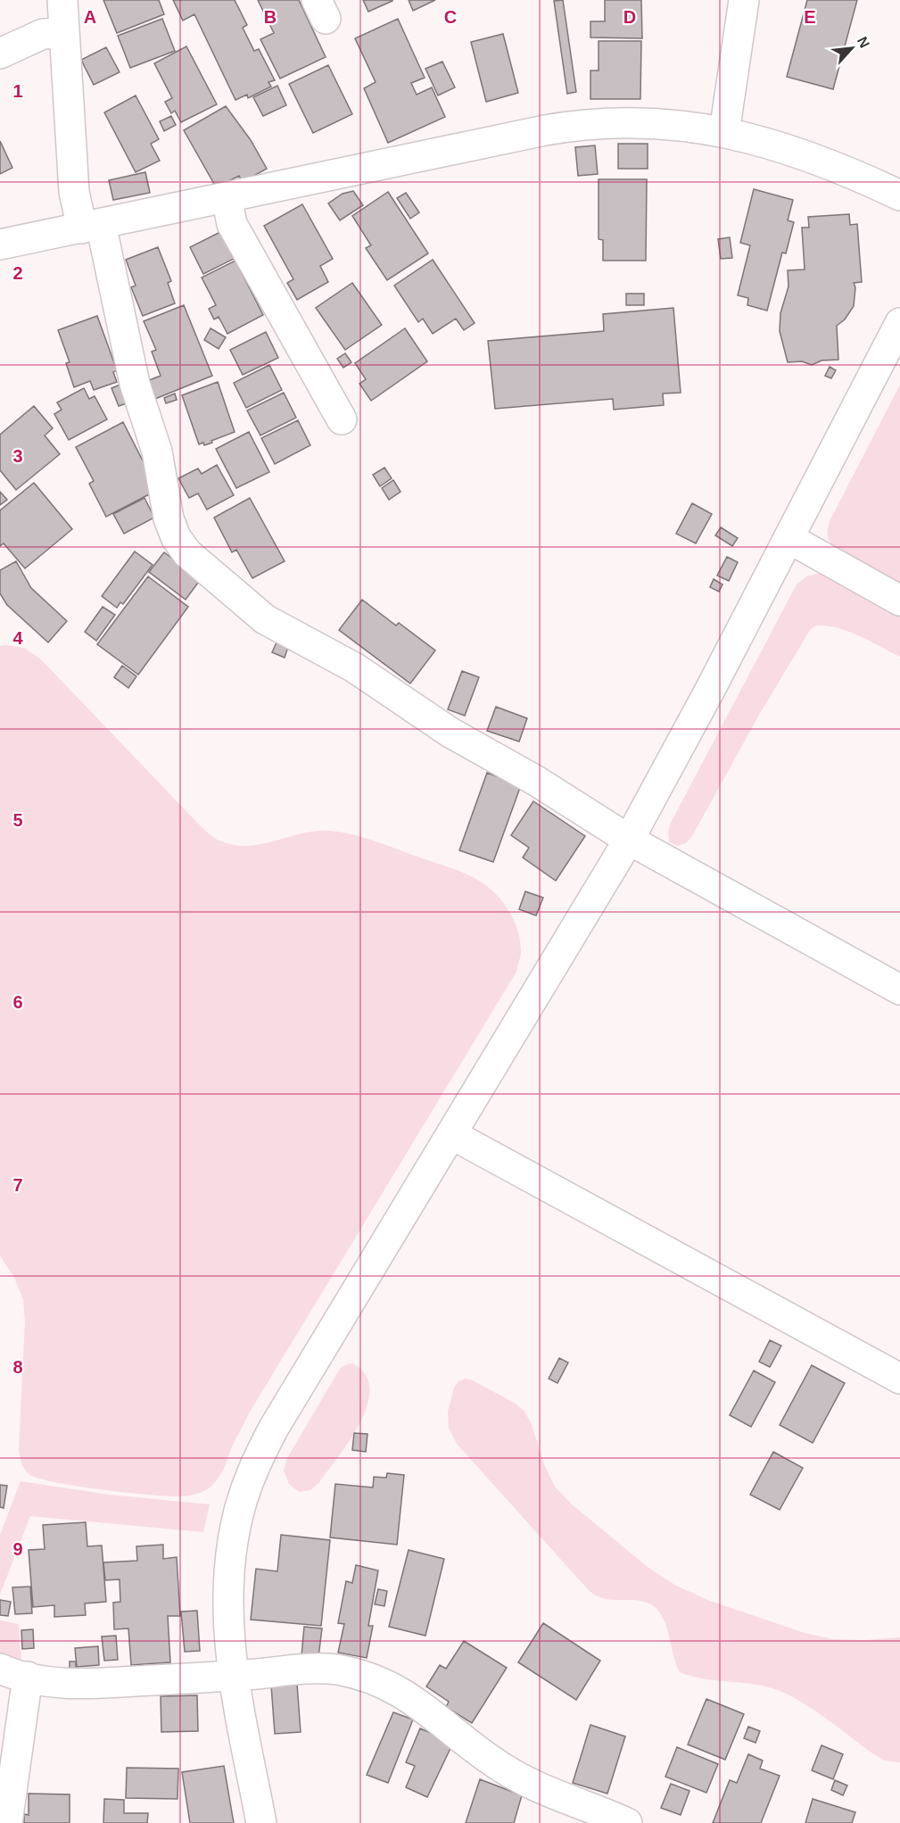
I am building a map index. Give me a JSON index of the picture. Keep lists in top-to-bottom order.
{
  "north": "top right",
  "grid": {
    "columns": [
      "A",
      "B",
      "C",
      "D",
      "E"
    ],
    "rows": [
      "1",
      "2",
      "3",
      "4",
      "5",
      "6",
      "7",
      "8",
      "9"
    ]
  }
}
